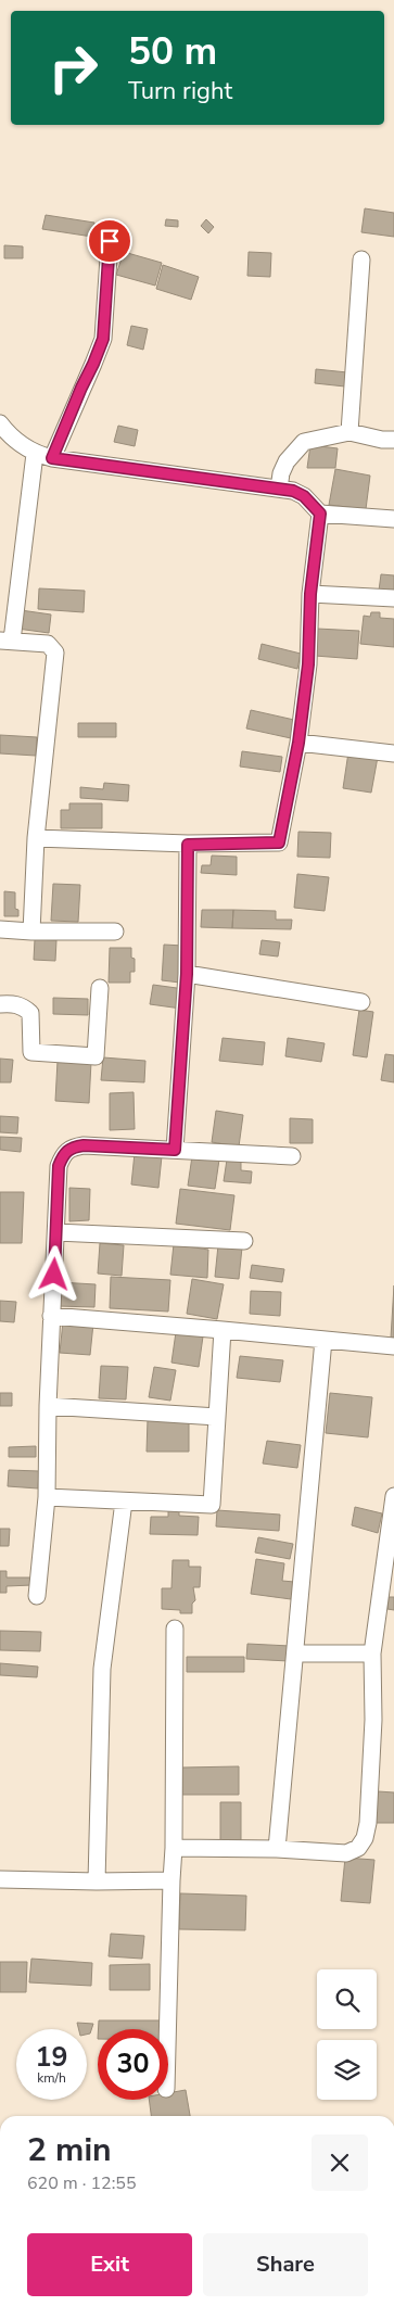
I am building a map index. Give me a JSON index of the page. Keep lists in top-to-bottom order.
{
  "page": {
    "turn": ["50 m", "Turn right"],
    "speed": "19 km/h",
    "limit": "30",
    "heading": ["2 min", "620 m · 12:55"],
    "buttons": ["Exit", "Share"]
  }
}
